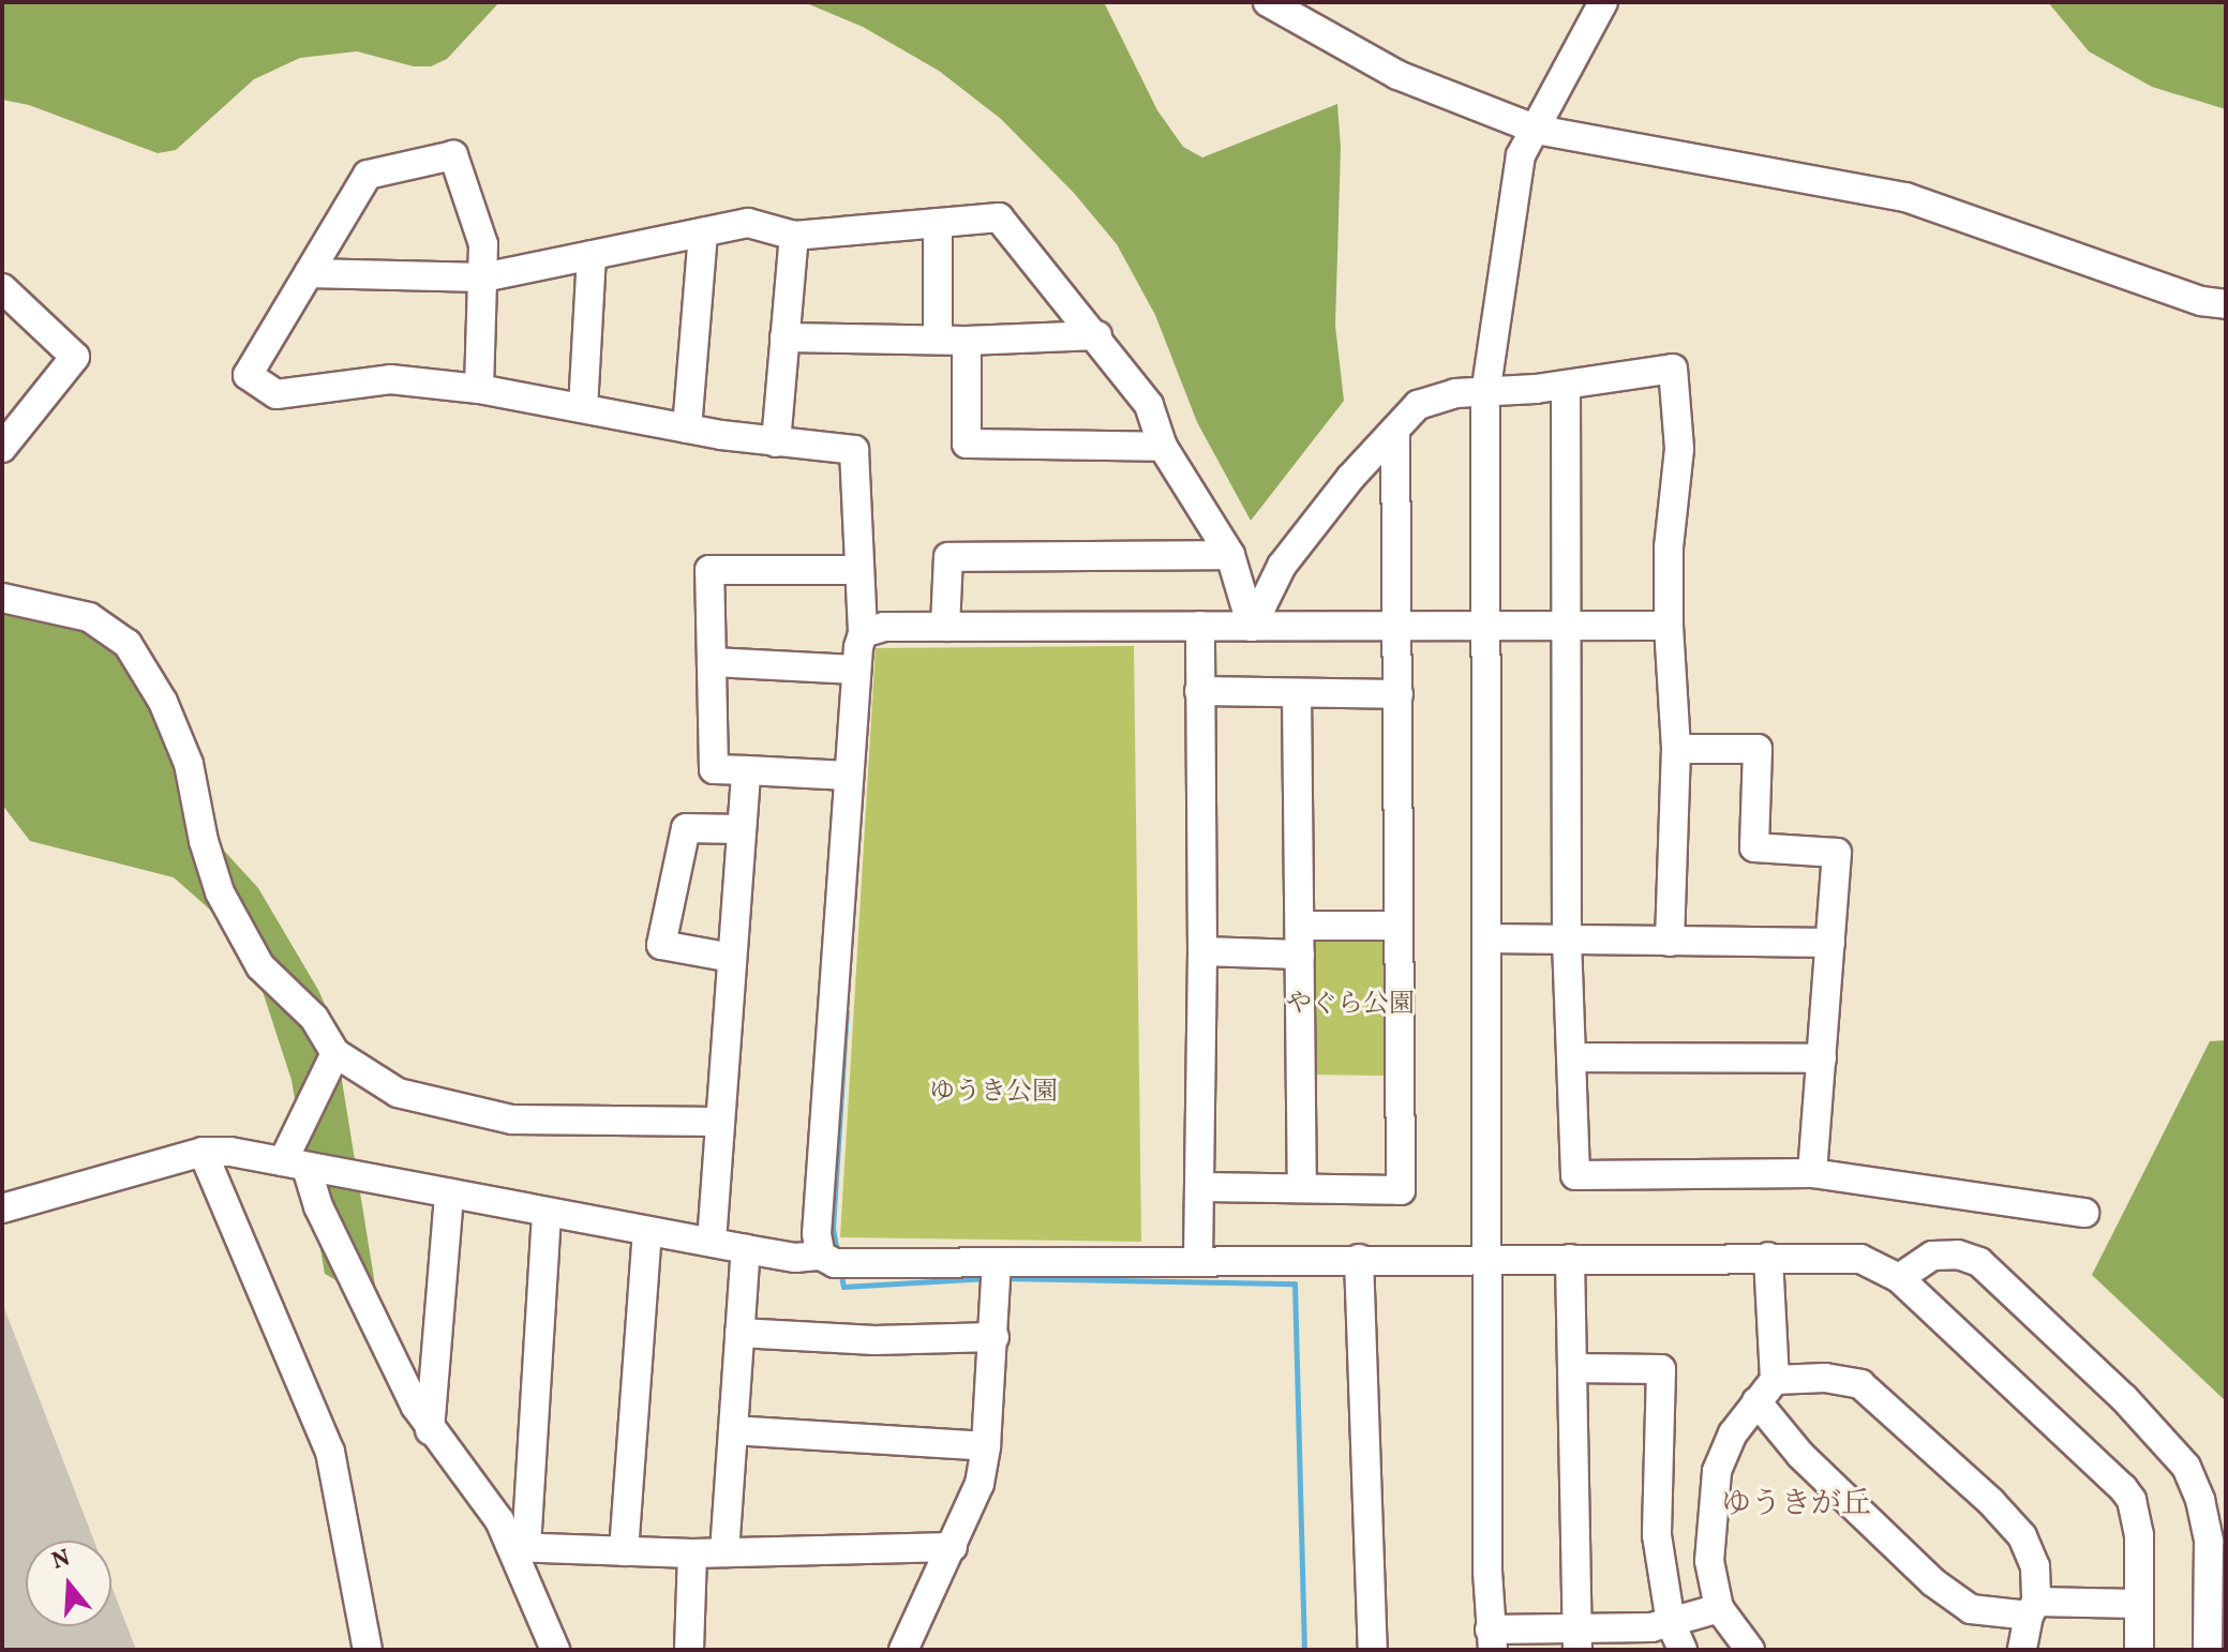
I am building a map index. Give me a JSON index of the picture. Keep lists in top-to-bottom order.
{
  "districts": ["ゆうきが丘"],
  "parks": ["やぐら公園", "ゆうき公園"],
  "north": "top"
}
